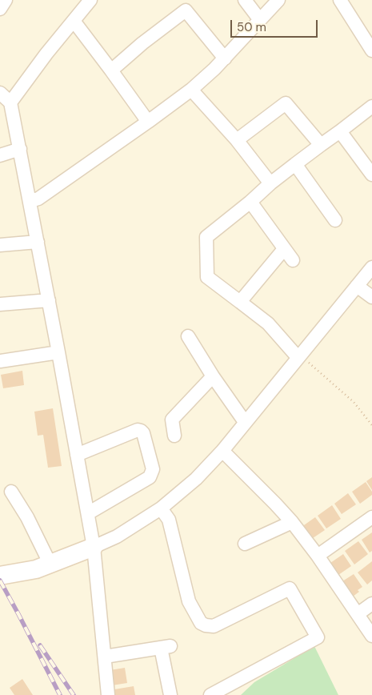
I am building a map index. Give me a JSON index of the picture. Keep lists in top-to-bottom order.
{
  "scale_bar": "50 m"
}
